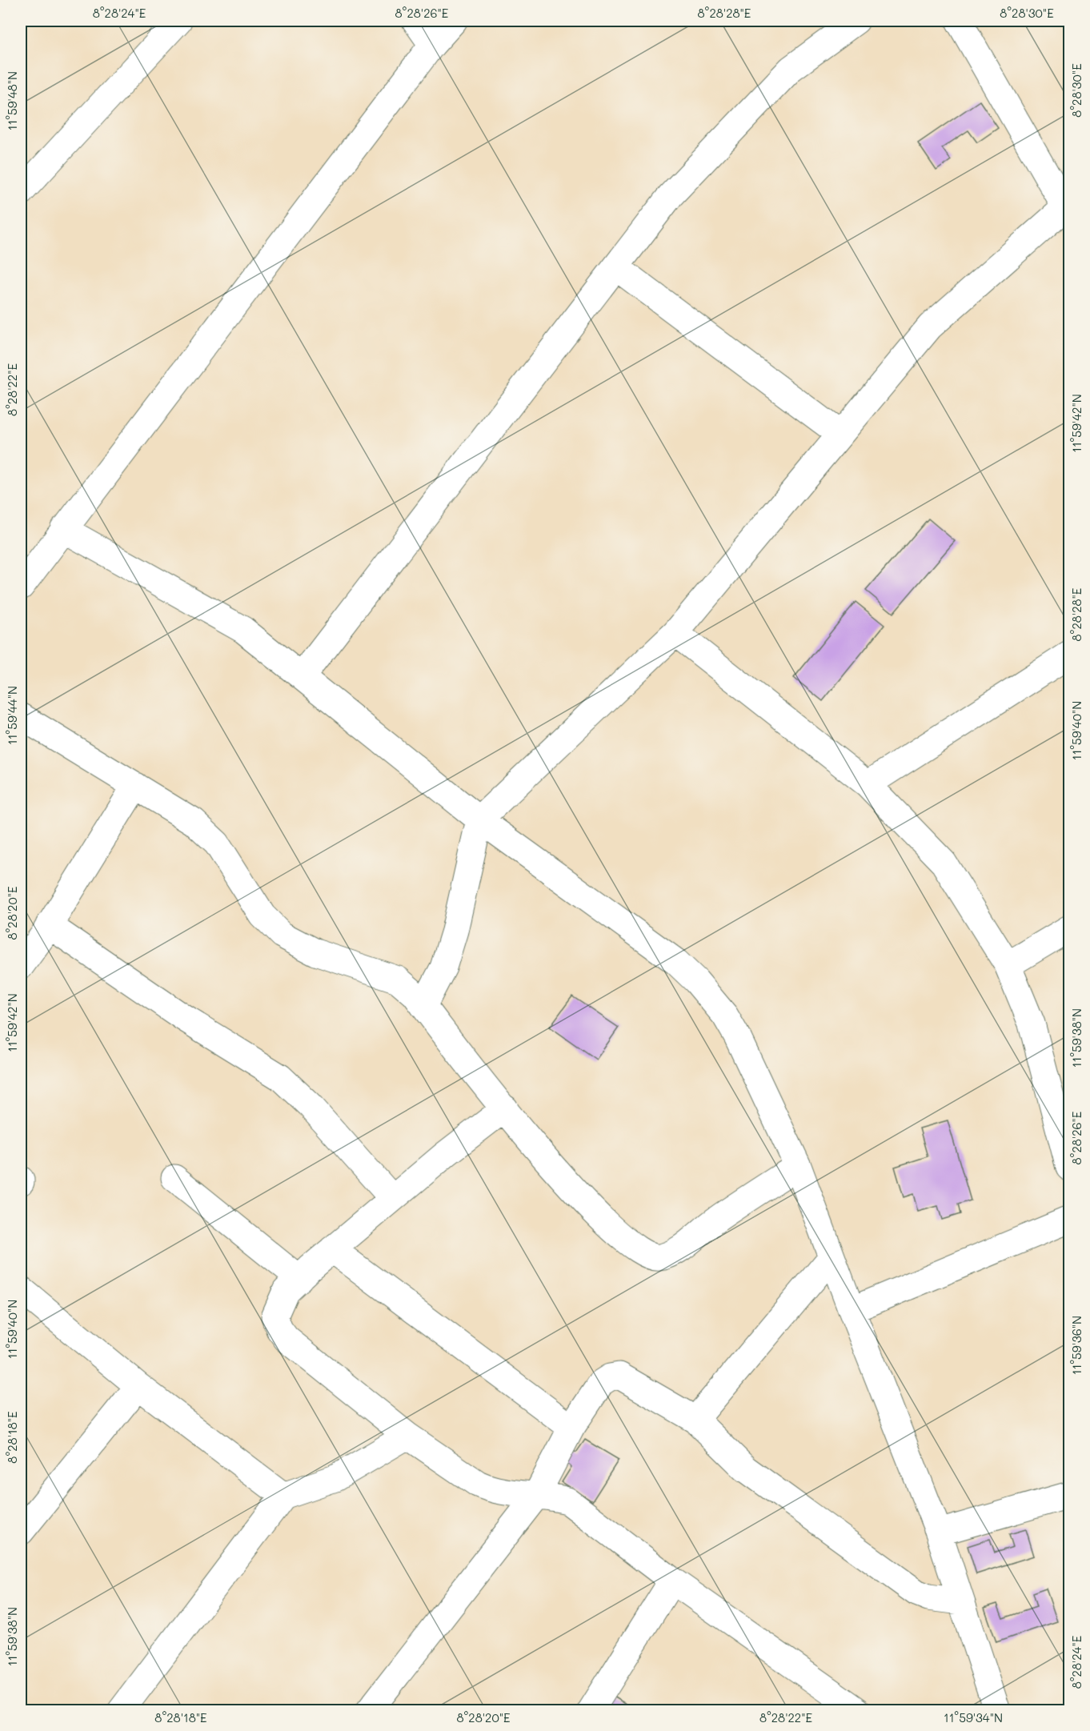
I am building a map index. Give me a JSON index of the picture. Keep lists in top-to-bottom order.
{
  "coordinates": [
    "8°28'24\"E",
    "8°28'26\"E",
    "8°28'28\"E",
    "8°28'30\"E",
    "11°59'48\"N",
    "8°28'22\"E",
    "11°59'42\"N",
    "11°59'44\"N",
    "11°59'40\"N",
    "8°28'20\"E",
    "11°59'38\"N",
    "11°59'36\"N",
    "8°28'18\"E",
    "11°59'34\"N"
  ]
}
